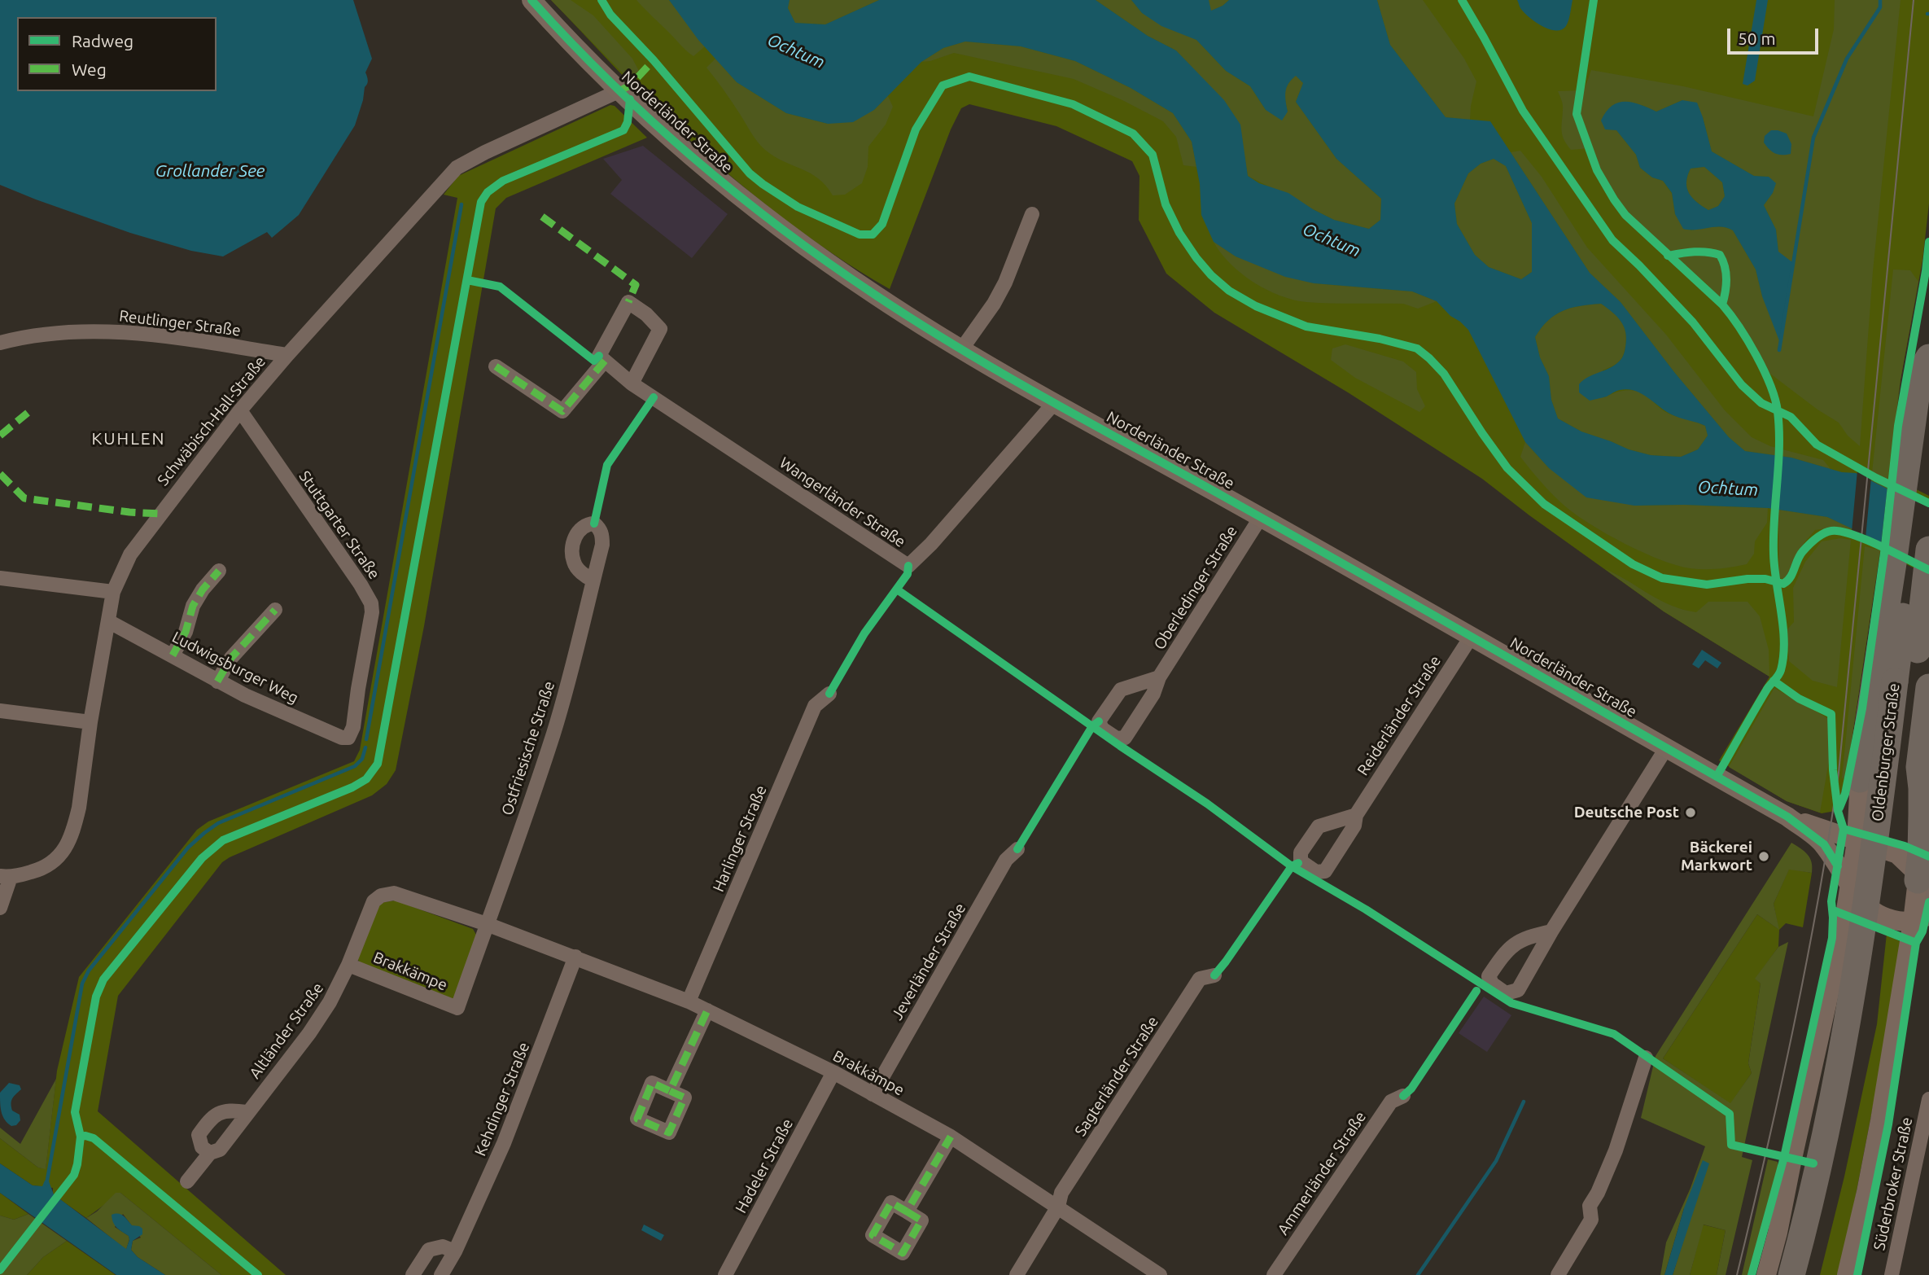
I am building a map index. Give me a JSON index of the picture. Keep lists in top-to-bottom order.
{
  "streets": {
    "highway": ["Oldenburger Straße"],
    "street": [
      "Norderländer Straße",
      "Reutlinger Straße",
      "Schwäbisch-Hall-Straße",
      "Wangerländer Straße",
      "Stuttgarter Straße",
      "Oberledinger Straße",
      "Ludwigsburger Weg",
      "Reiderländer Straße",
      "Ostfriesische Straße",
      "Harlinger Straße",
      "Jeverländer Straße",
      "Brakkämpe",
      "Altländer Straße",
      "Sagterländer Straße",
      "Kehdinger Straße",
      "Hadeler Straße",
      "Ammerländer Straße",
      "Süderbroker Straße"
    ]
  },
  "crossings": [
    ["Norderländer Straße", "Schwäbisch-Hall-Straße"],
    ["Norderländer Straße", "Wangerländer Straße"],
    ["Norderländer Straße", "Oberledinger Straße"],
    ["Norderländer Straße", "Reiderländer Straße"],
    ["Reutlinger Straße", "Schwäbisch-Hall-Straße"],
    ["Schwäbisch-Hall-Straße", "Stuttgarter Straße"],
    ["Schwäbisch-Hall-Straße", "Ludwigsburger Weg"],
    ["Stuttgarter Straße", "Ludwigsburger Weg"],
    ["Ostfriesische Straße", "Brakkämpe"],
    ["Harlinger Straße", "Brakkämpe"],
    ["Jeverländer Straße", "Brakkämpe"],
    ["Brakkämpe", "Altländer Straße"],
    ["Brakkämpe", "Sagterländer Straße"],
    ["Brakkämpe", "Kehdinger Straße"],
    ["Brakkämpe", "Hadeler Straße"]
  ],
  "districts": ["KUHLEN"],
  "water": ["Ochtum", "Grollander See"],
  "places": ["Deutsche Post", "Bäckerei Markwort"],
  "legend": ["Radweg", "Weg"],
  "scale_bar": "50 m"
}
